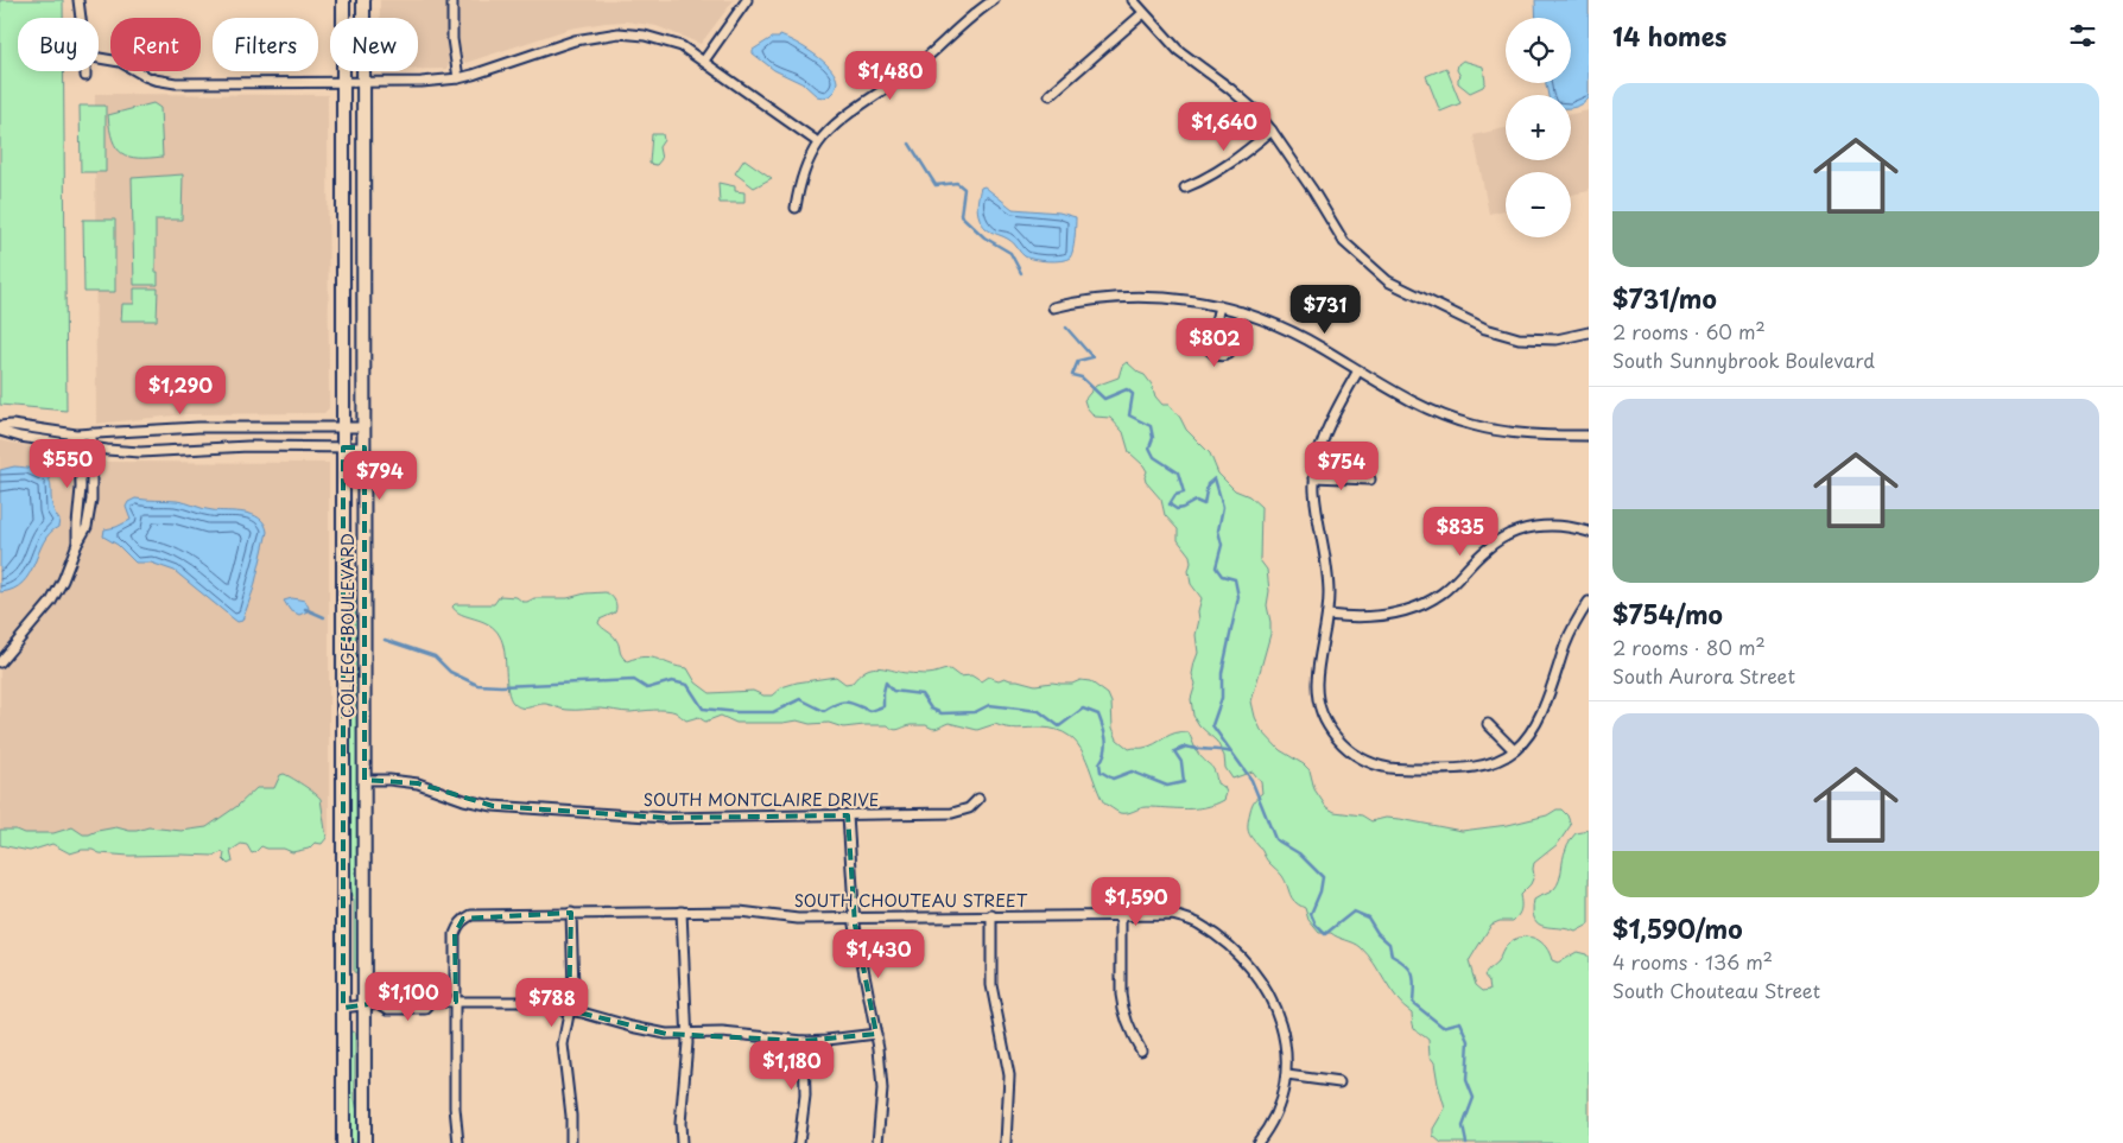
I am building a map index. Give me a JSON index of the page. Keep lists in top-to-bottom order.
{
  "streets": {
    "main road": ["COLLEGE BOULEVARD"],
    "street": ["SOUTH MONTCLAIRE DRIVE", "SOUTH CHOUTEAU STREET"]
  },
  "crossings": [
    ["COLLEGE BOULEVARD", "SOUTH MONTCLAIRE DRIVE"]
  ],
  "page": {
    "heading": "14 homes",
    "map_buttons": ["+", "−"],
    "chip": [
      "Buy",
      "Rent",
      "Filters",
      "New"
    ],
    "price": [
      "$1,480",
      "$1,640",
      "$731",
      "$802",
      "$1,290",
      "$550",
      "$754",
      "$794",
      "$835",
      "$1,590",
      "$1,430",
      "$1,100",
      "$788",
      "$1,180"
    ],
    "list": [
      {
        "name": "$731/mo",
        "note": "2 rooms · 60 m² · South Sunnybrook Boulevard"
      },
      {
        "name": "$754/mo",
        "note": "2 rooms · 80 m² · South Aurora Street"
      },
      {
        "name": "$1,590/mo",
        "note": "4 rooms · 136 m² · South Chouteau Street"
      }
    ]
  }
}
